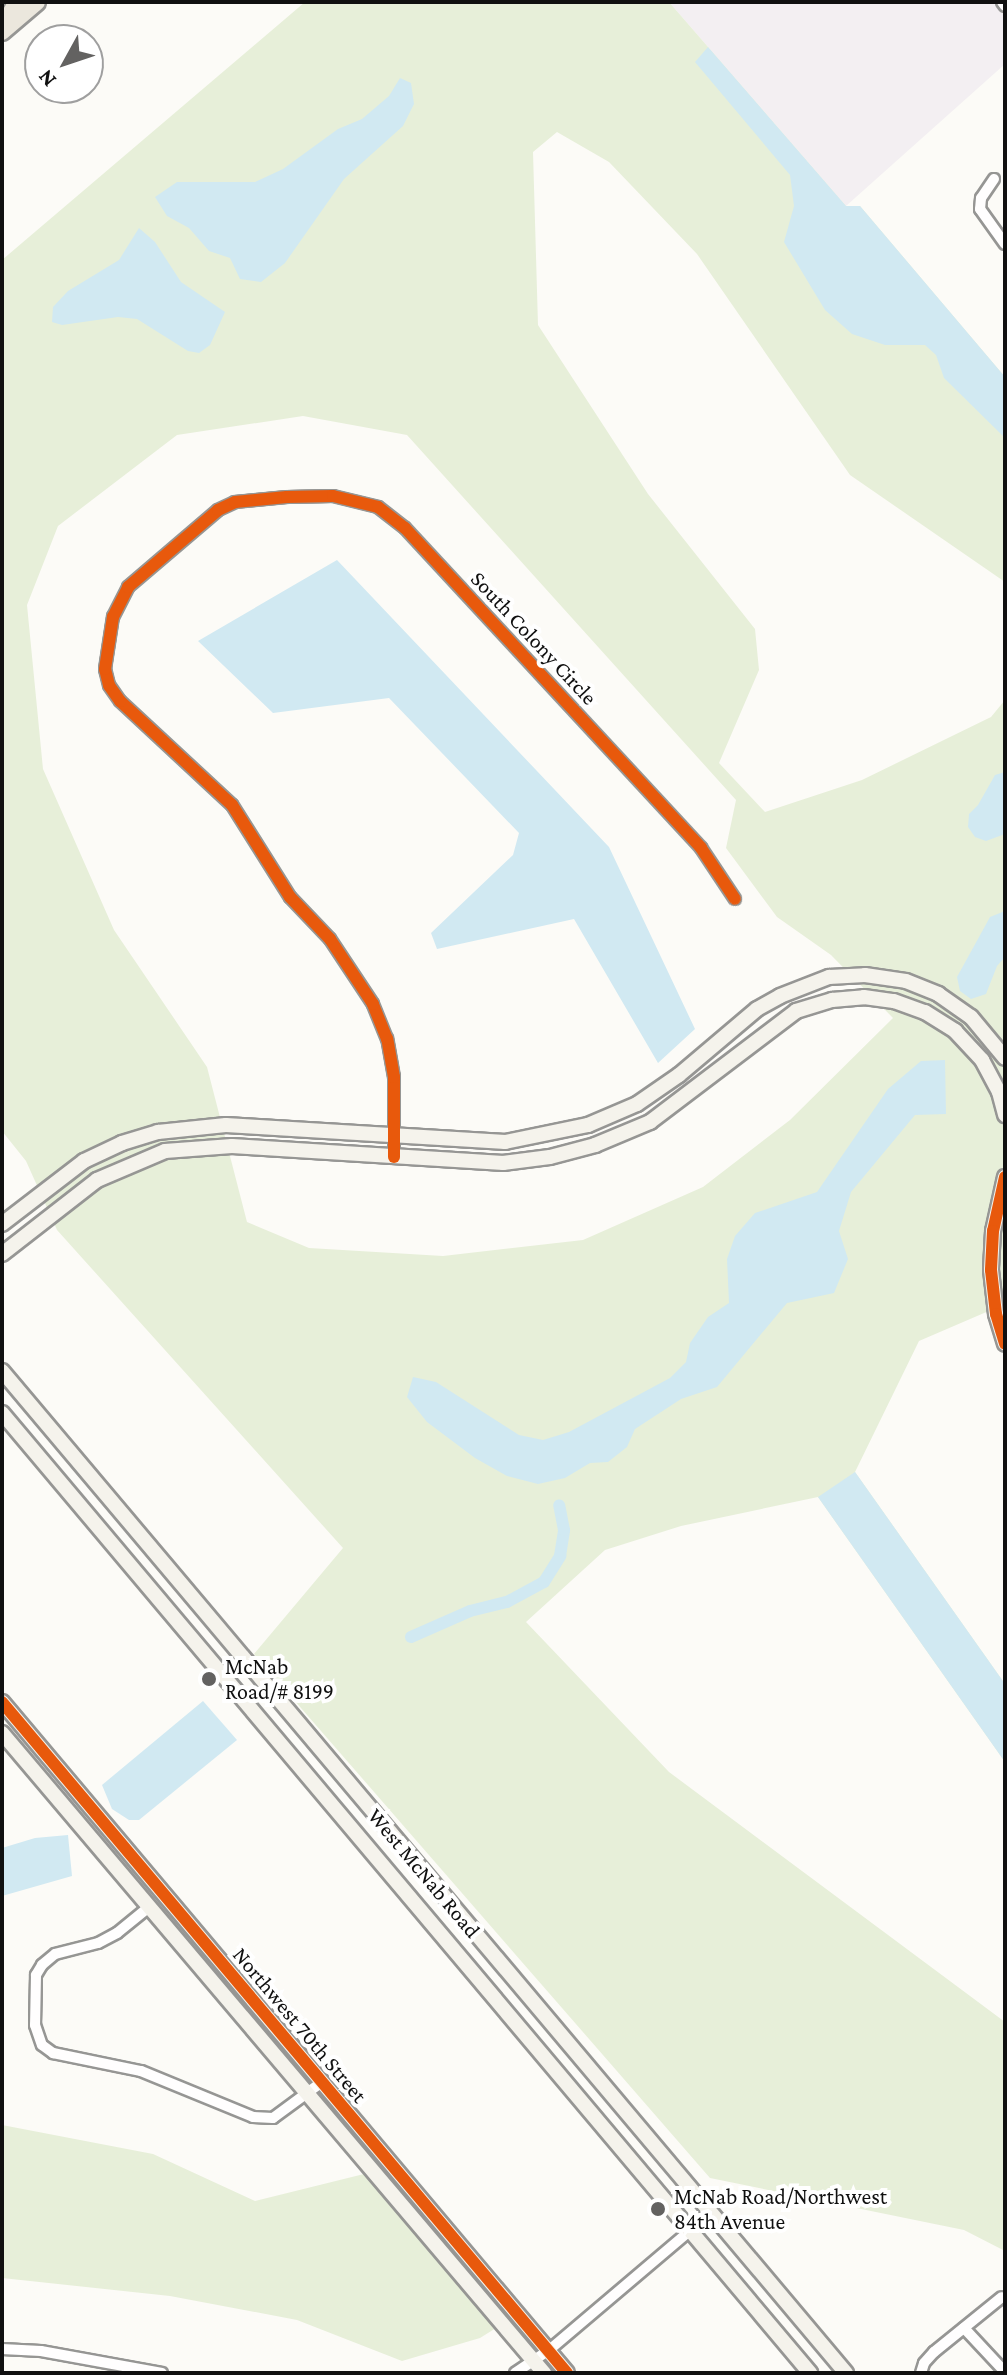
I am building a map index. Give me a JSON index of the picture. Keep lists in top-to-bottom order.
{
  "streets": {
    "street": ["South Colony Circle", "West McNab Road", "Northwest 70th Street"]
  },
  "places": ["McNab Road/# 8199", "McNab Road/Northwest 84th Avenue"],
  "north": "bottom left"
}
